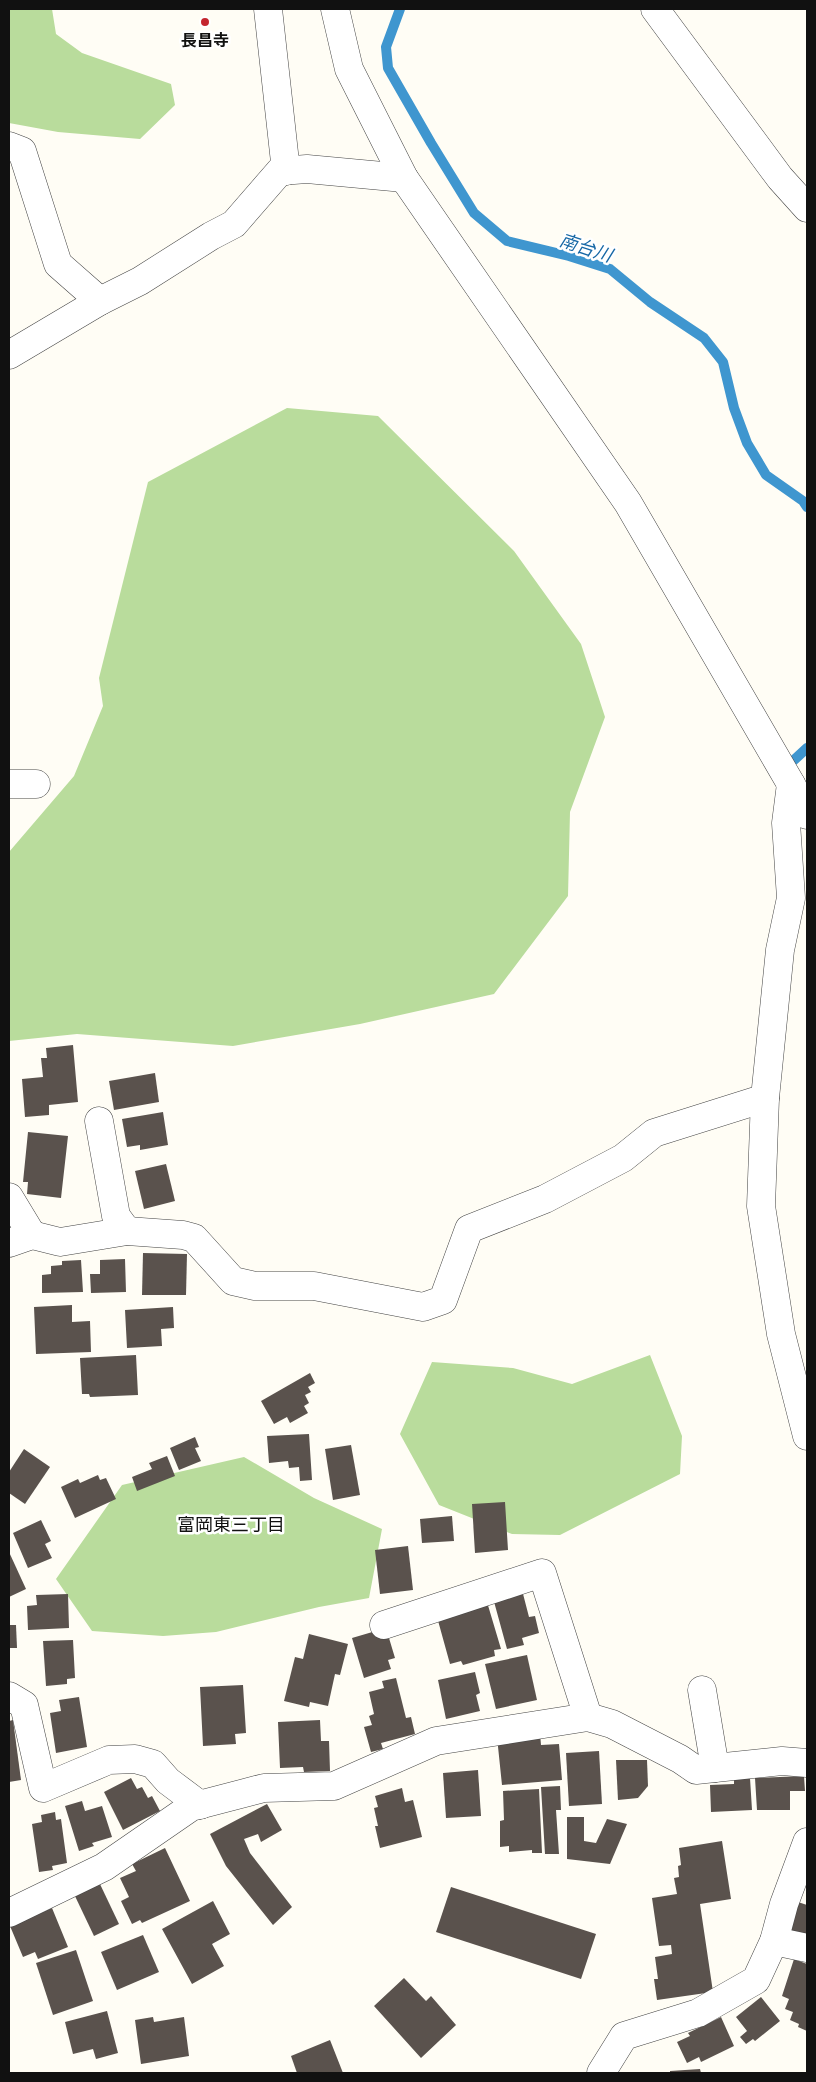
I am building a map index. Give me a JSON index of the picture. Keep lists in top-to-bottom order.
{
  "districts": ["富岡東三丁目"],
  "water": ["南台川"],
  "places": ["長昌寺"]
}
